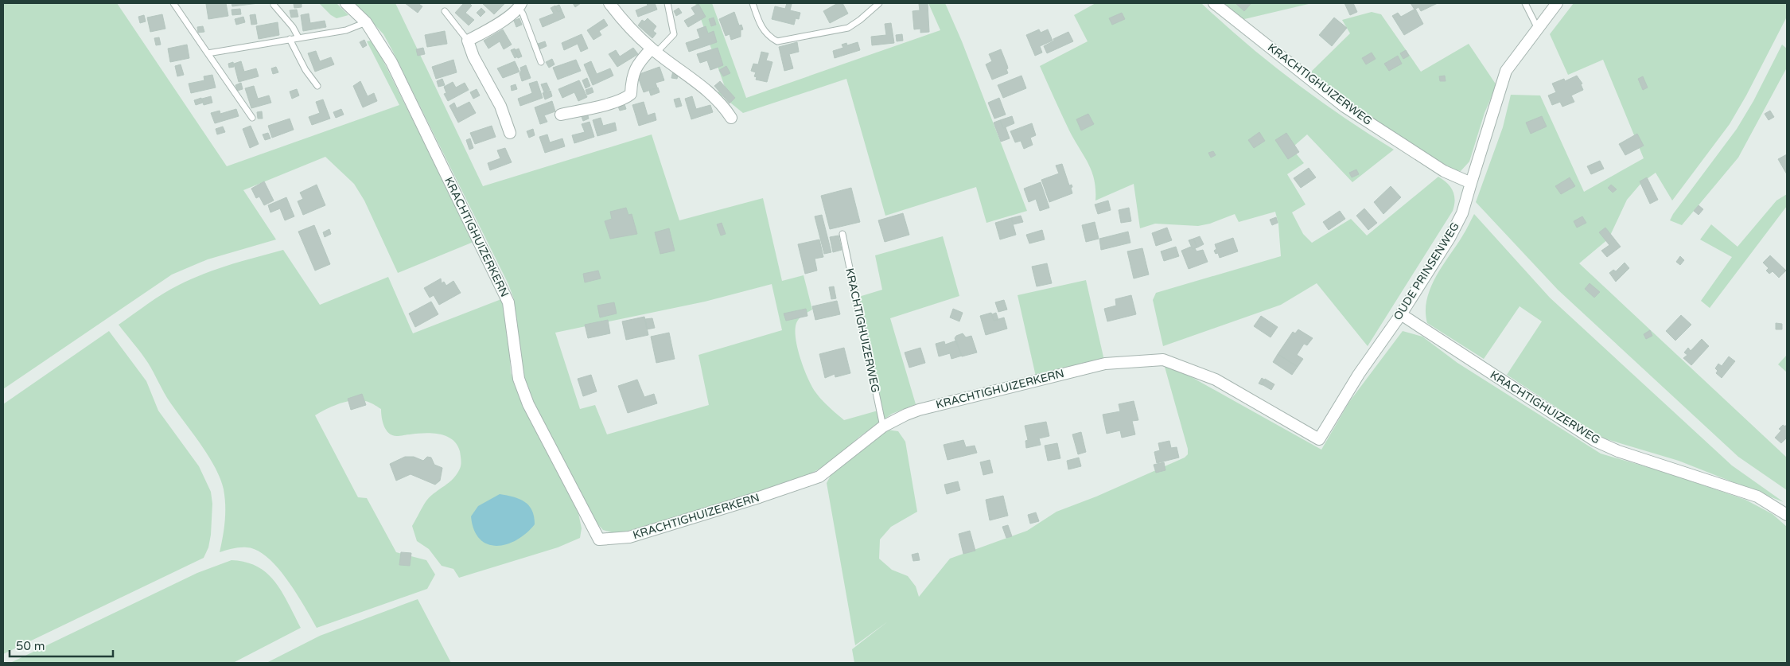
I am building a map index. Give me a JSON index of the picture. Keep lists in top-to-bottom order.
{
  "streets": {
    "street": ["KRACHTIGHUIZERWEG", "KRACHTIGHUIZERKERN", "OUDE PRINSENWEG"]
  },
  "crossings": [
    ["KRACHTIGHUIZERWEG", "KRACHTIGHUIZERKERN"],
    ["KRACHTIGHUIZERWEG", "OUDE PRINSENWEG"],
    ["KRACHTIGHUIZERKERN", "OUDE PRINSENWEG"]
  ],
  "scale_bar": "50 m"
}
